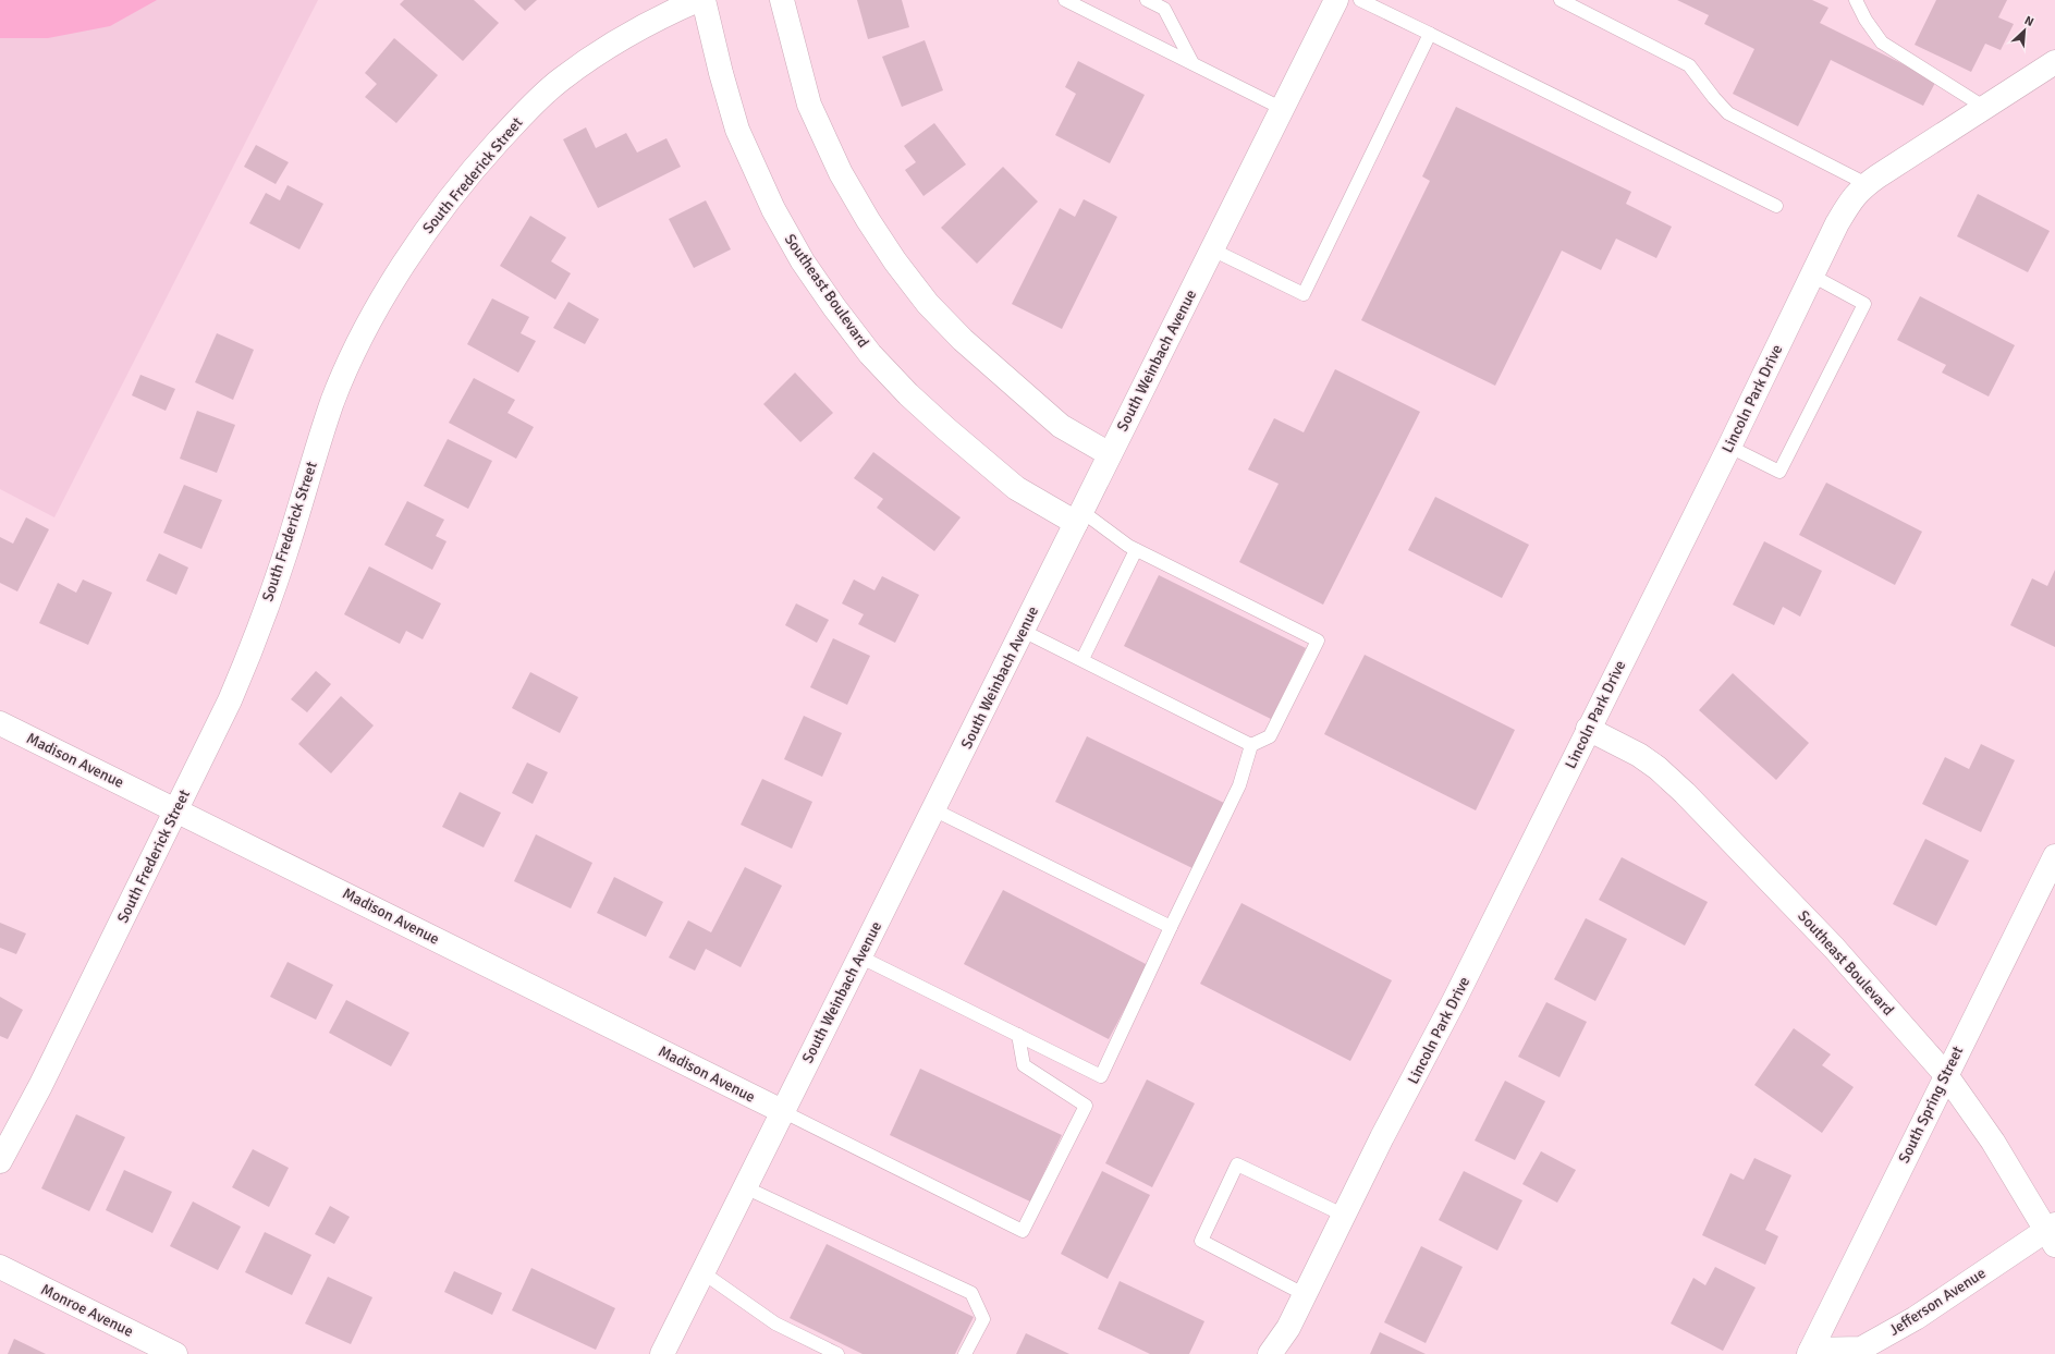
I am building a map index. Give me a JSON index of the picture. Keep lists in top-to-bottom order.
{
  "streets": {
    "street": [
      "South Frederick Street",
      "Southeast Boulevard",
      "South Weinbach Avenue",
      "Lincoln Park Drive",
      "Madison Avenue",
      "South Spring Street",
      "Jefferson Avenue",
      "Monroe Avenue"
    ]
  },
  "crossings": [
    ["South Frederick Street", "Madison Avenue"],
    ["Southeast Boulevard", "South Weinbach Avenue"],
    ["Southeast Boulevard", "Lincoln Park Drive"],
    ["Southeast Boulevard", "South Spring Street"],
    ["Southeast Boulevard", "Jefferson Avenue"],
    ["South Weinbach Avenue", "Madison Avenue"],
    ["South Spring Street", "Jefferson Avenue"]
  ],
  "north": "top right"
}
